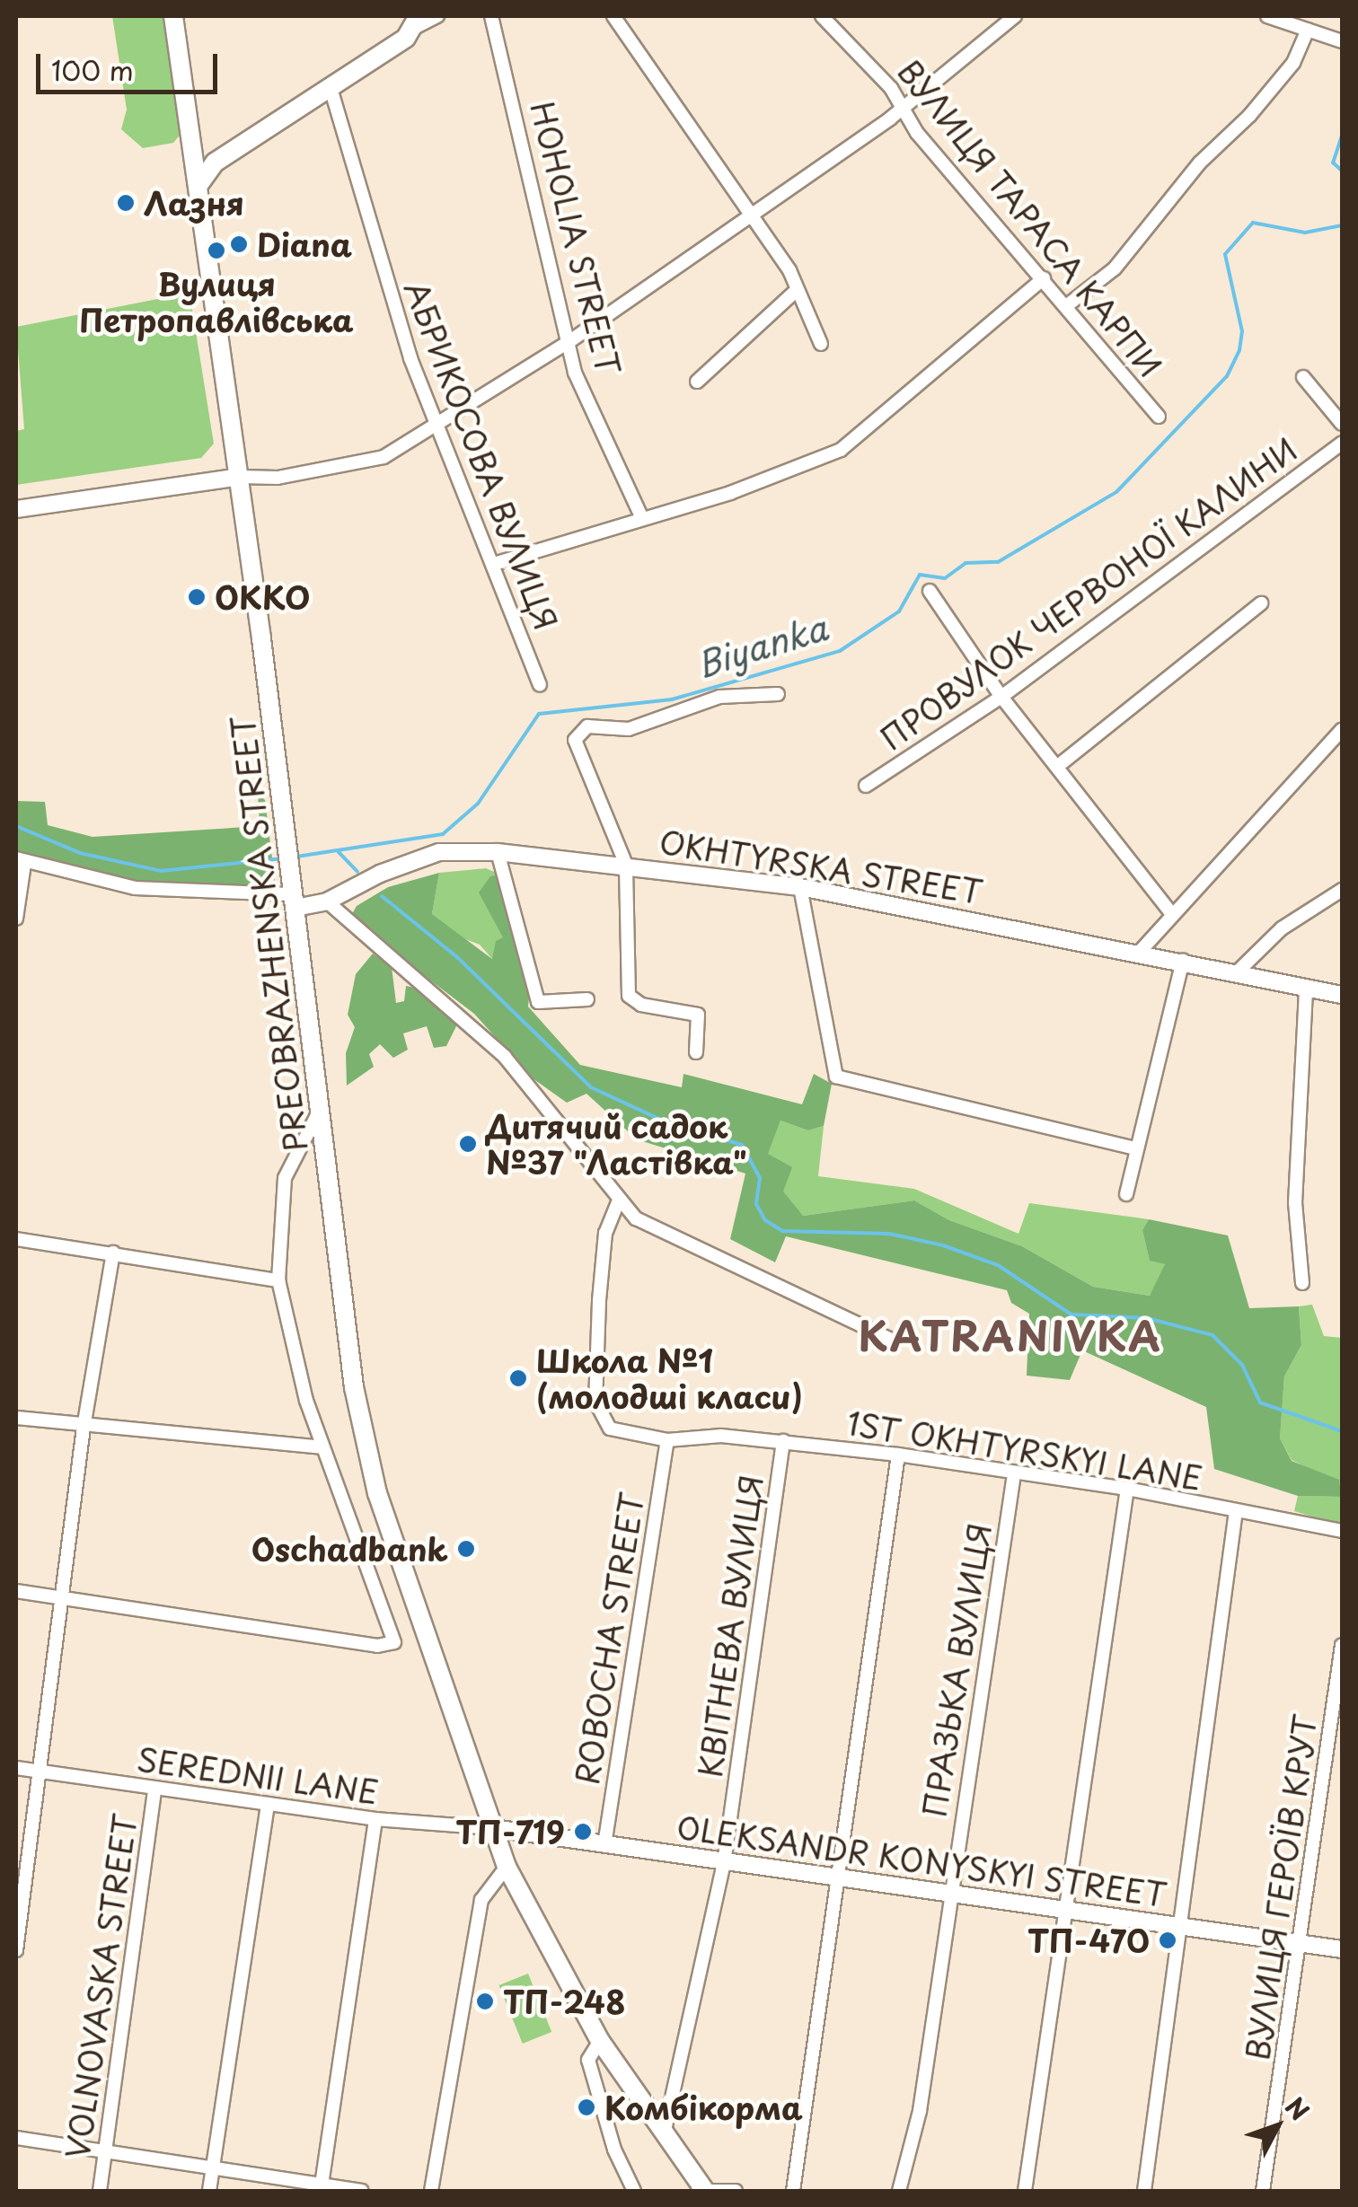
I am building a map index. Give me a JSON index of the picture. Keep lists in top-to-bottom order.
{
  "streets": {
    "main road": ["PREOBRAZHENSKA STREET"],
    "street": [
      "ВУЛИЦЯ ТАРАСА КАРПИ",
      "HOHOLIA STREET",
      "АБРИКОСОВА ВУЛИЦЯ",
      "ПРОВУЛОК ЧЕРВОНОЇ КАЛИНИ",
      "OKHTYRSKA STREET",
      "1ST OKHTYRSKYI LANE",
      "КВІТНЕВА ВУЛИЦЯ",
      "ROBOCHA STREET",
      "ПРАЗЬКА ВУЛИЦЯ",
      "SEREDNII LANE",
      "OLEKSANDR KONYSKYI STREET",
      "ВУЛИЦЯ ГЕРОЇВ КРУТ",
      "VOLNOVASKA STREET"
    ]
  },
  "crossings": [
    ["OKHTYRSKA STREET", "PREOBRAZHENSKA STREET"],
    ["PREOBRAZHENSKA STREET", "КВІТНЕВА ВУЛИЦЯ"],
    ["PREOBRAZHENSKA STREET", "SEREDNII LANE"],
    ["PREOBRAZHENSKA STREET", "OLEKSANDR KONYSKYI STREET"],
    ["1ST OKHTYRSKYI LANE", "КВІТНЕВА ВУЛИЦЯ"],
    ["1ST OKHTYRSKYI LANE", "ROBOCHA STREET"],
    ["1ST OKHTYRSKYI LANE", "ПРАЗЬКА ВУЛИЦЯ"],
    ["КВІТНЕВА ВУЛИЦЯ", "OLEKSANDR KONYSKYI STREET"],
    ["ROBOCHA STREET", "OLEKSANDR KONYSKYI STREET"],
    ["ПРАЗЬКА ВУЛИЦЯ", "OLEKSANDR KONYSKYI STREET"],
    ["SEREDNII LANE", "OLEKSANDR KONYSKYI STREET"],
    ["SEREDNII LANE", "VOLNOVASKA STREET"],
    ["OLEKSANDR KONYSKYI STREET", "ВУЛИЦЯ ГЕРОЇВ КРУТ"]
  ],
  "districts": ["KATRANIVKA"],
  "water": ["Biyanka"],
  "places": [
    "Лазня",
    "Diana",
    "Вулиця Петропавлівська",
    "OKKO",
    "Дитячий садок №37 \"Ластівка\"",
    "Школа №1 (молодші класи)",
    "Oschadbank",
    "ТП-719",
    "ТП-470",
    "ТП-248",
    "Комбікорма"
  ],
  "scale_bar": "100 m",
  "north": "top right"
}
